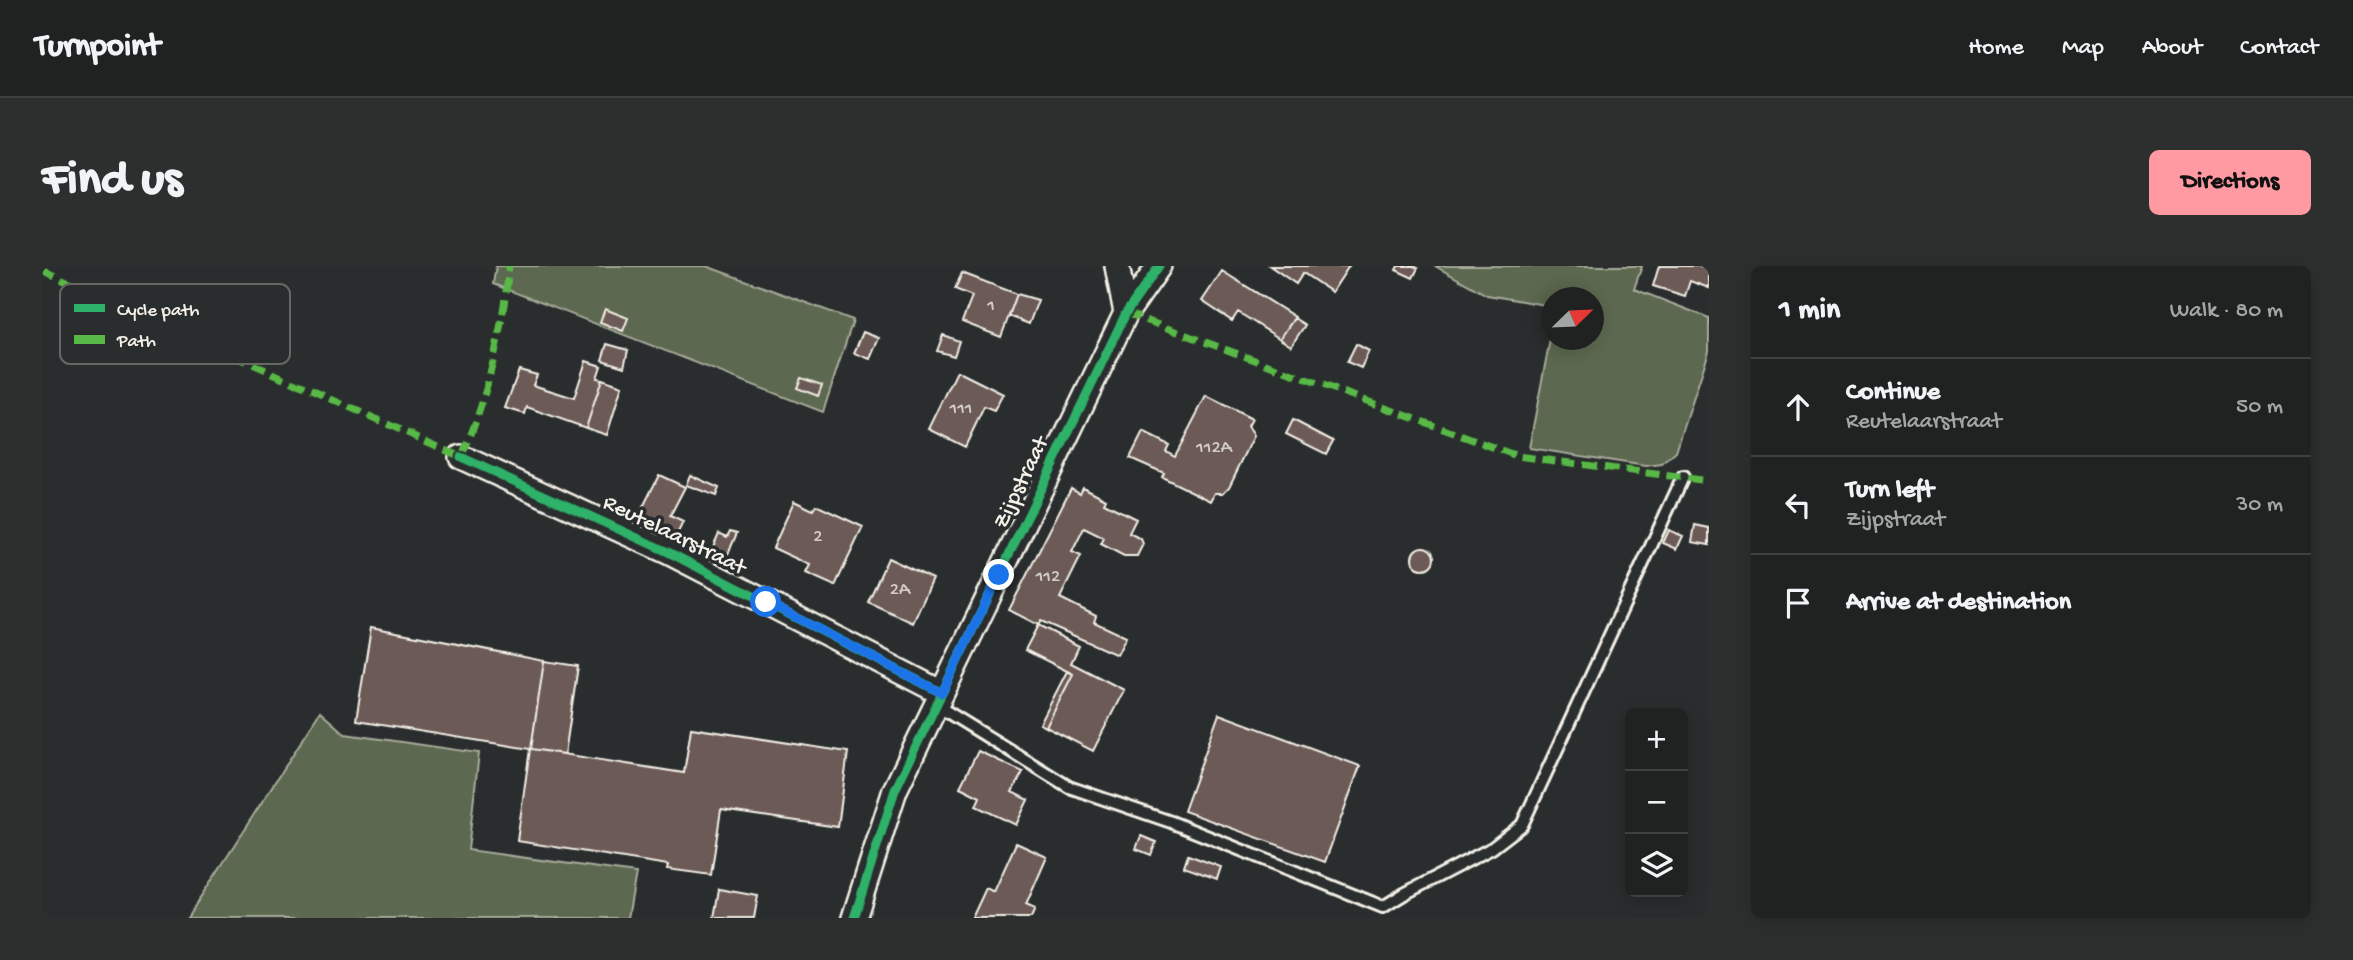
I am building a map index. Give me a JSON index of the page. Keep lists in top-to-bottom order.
{
  "streets": {
    "street": ["Zijpstraat", "Reutelaarstraat"]
  },
  "crossings": [
    ["Zijpstraat", "Reutelaarstraat"]
  ],
  "house_numbers": [
    "1",
    "111",
    "112A",
    "2",
    "112",
    "2A"
  ],
  "legend": ["Cycle path", "Path"],
  "north": "top right",
  "page": {
    "header": "Turnpoint",
    "nav": [
      "Home",
      "Map",
      "About",
      "Contact"
    ],
    "buttons": "Directions",
    "title": "Find us",
    "heading": ["1 min", "Walk · 80 m"],
    "list": [
      ["Continue", "Reutelaarstraat", "50 m"],
      ["Turn left", "Zijpstraat", "30 m"],
      "Arrive at destination"
    ],
    "map_buttons": ["+", "−"]
  }
}
